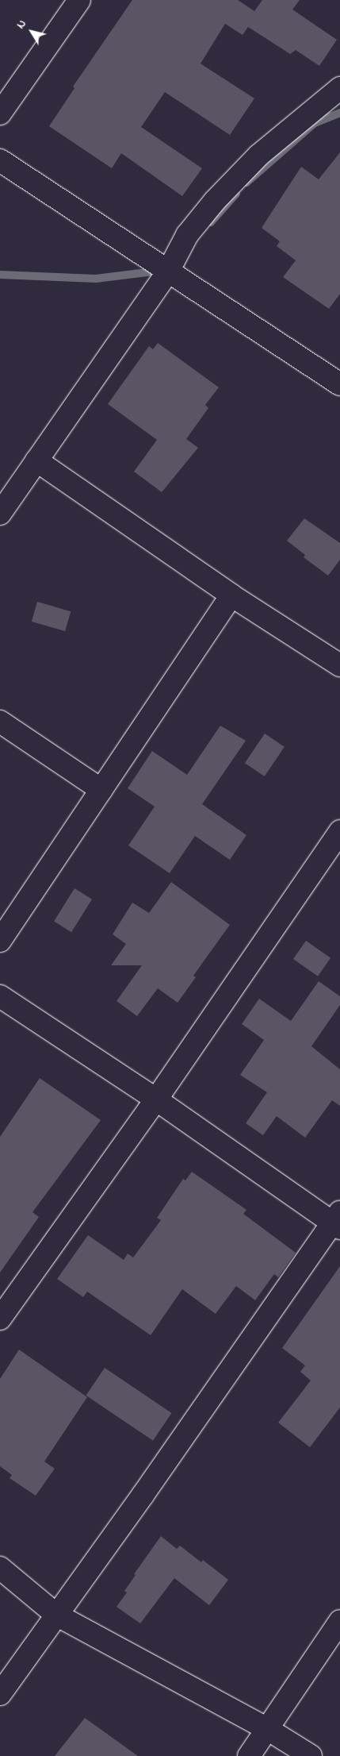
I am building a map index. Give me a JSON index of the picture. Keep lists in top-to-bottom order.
{
  "north": "top left"
}
